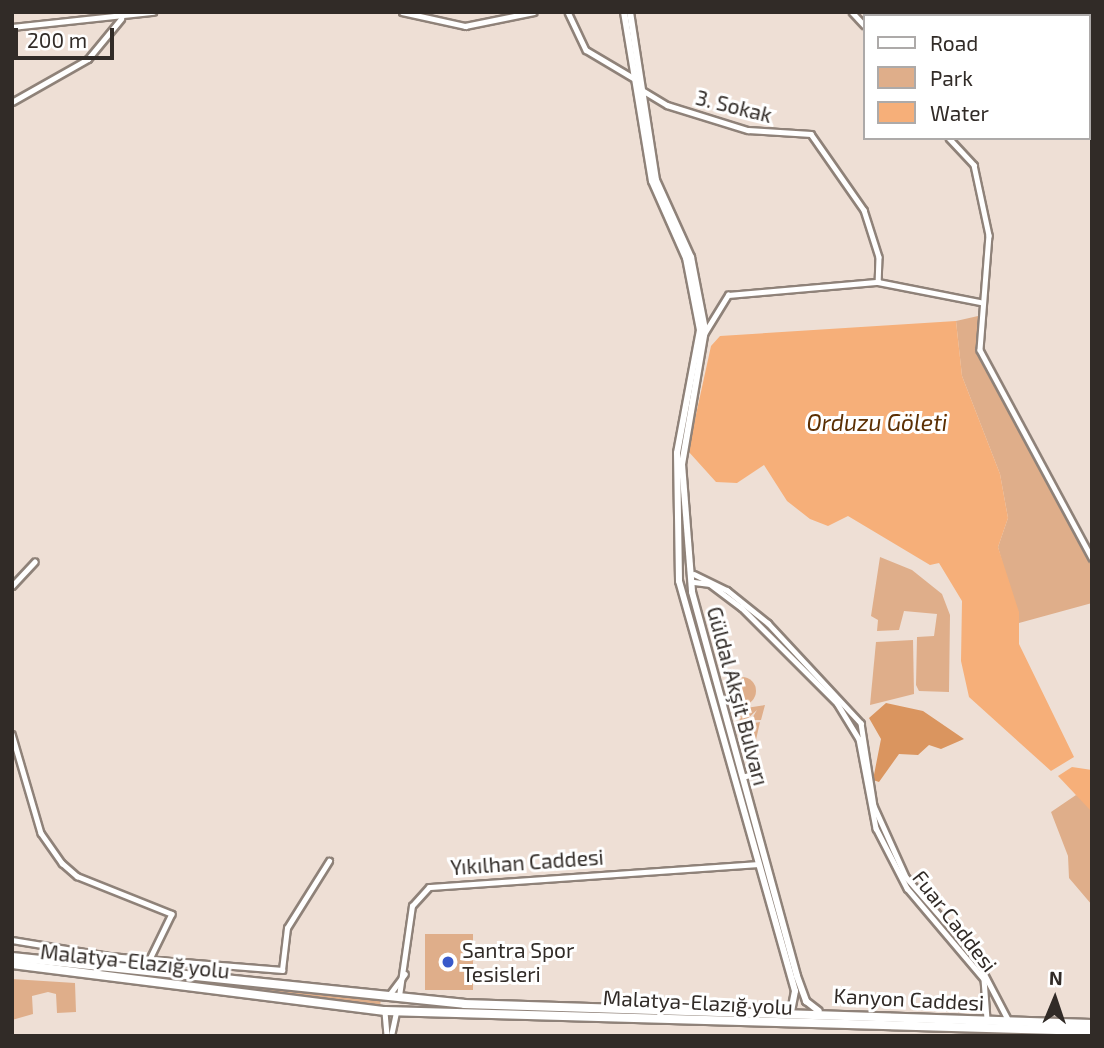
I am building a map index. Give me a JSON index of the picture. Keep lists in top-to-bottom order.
{
  "streets": {
    "highway": ["Malatya-Elazığ yolu", "Kanyon Caddesi"],
    "main road": ["Güldal Akşit Bulvarı"],
    "street": ["3. Sokak", "Yıkılhan Caddesi", "Fuar Caddesi"]
  },
  "crossings": [
    ["3. Sokak", "Güldal Akşit Bulvarı"],
    ["Güldal Akşit Bulvarı", "Yıkılhan Caddesi"],
    ["Güldal Akşit Bulvarı", "Kanyon Caddesi"],
    ["Yıkılhan Caddesi", "Kanyon Caddesi"],
    ["Fuar Caddesi", "Kanyon Caddesi"]
  ],
  "water": ["Orduzu Göleti"],
  "places": ["Santra Spor Tesisleri"],
  "legend": ["Road", "Park", "Water"],
  "scale_bar": "200 m",
  "north": "top"
}
